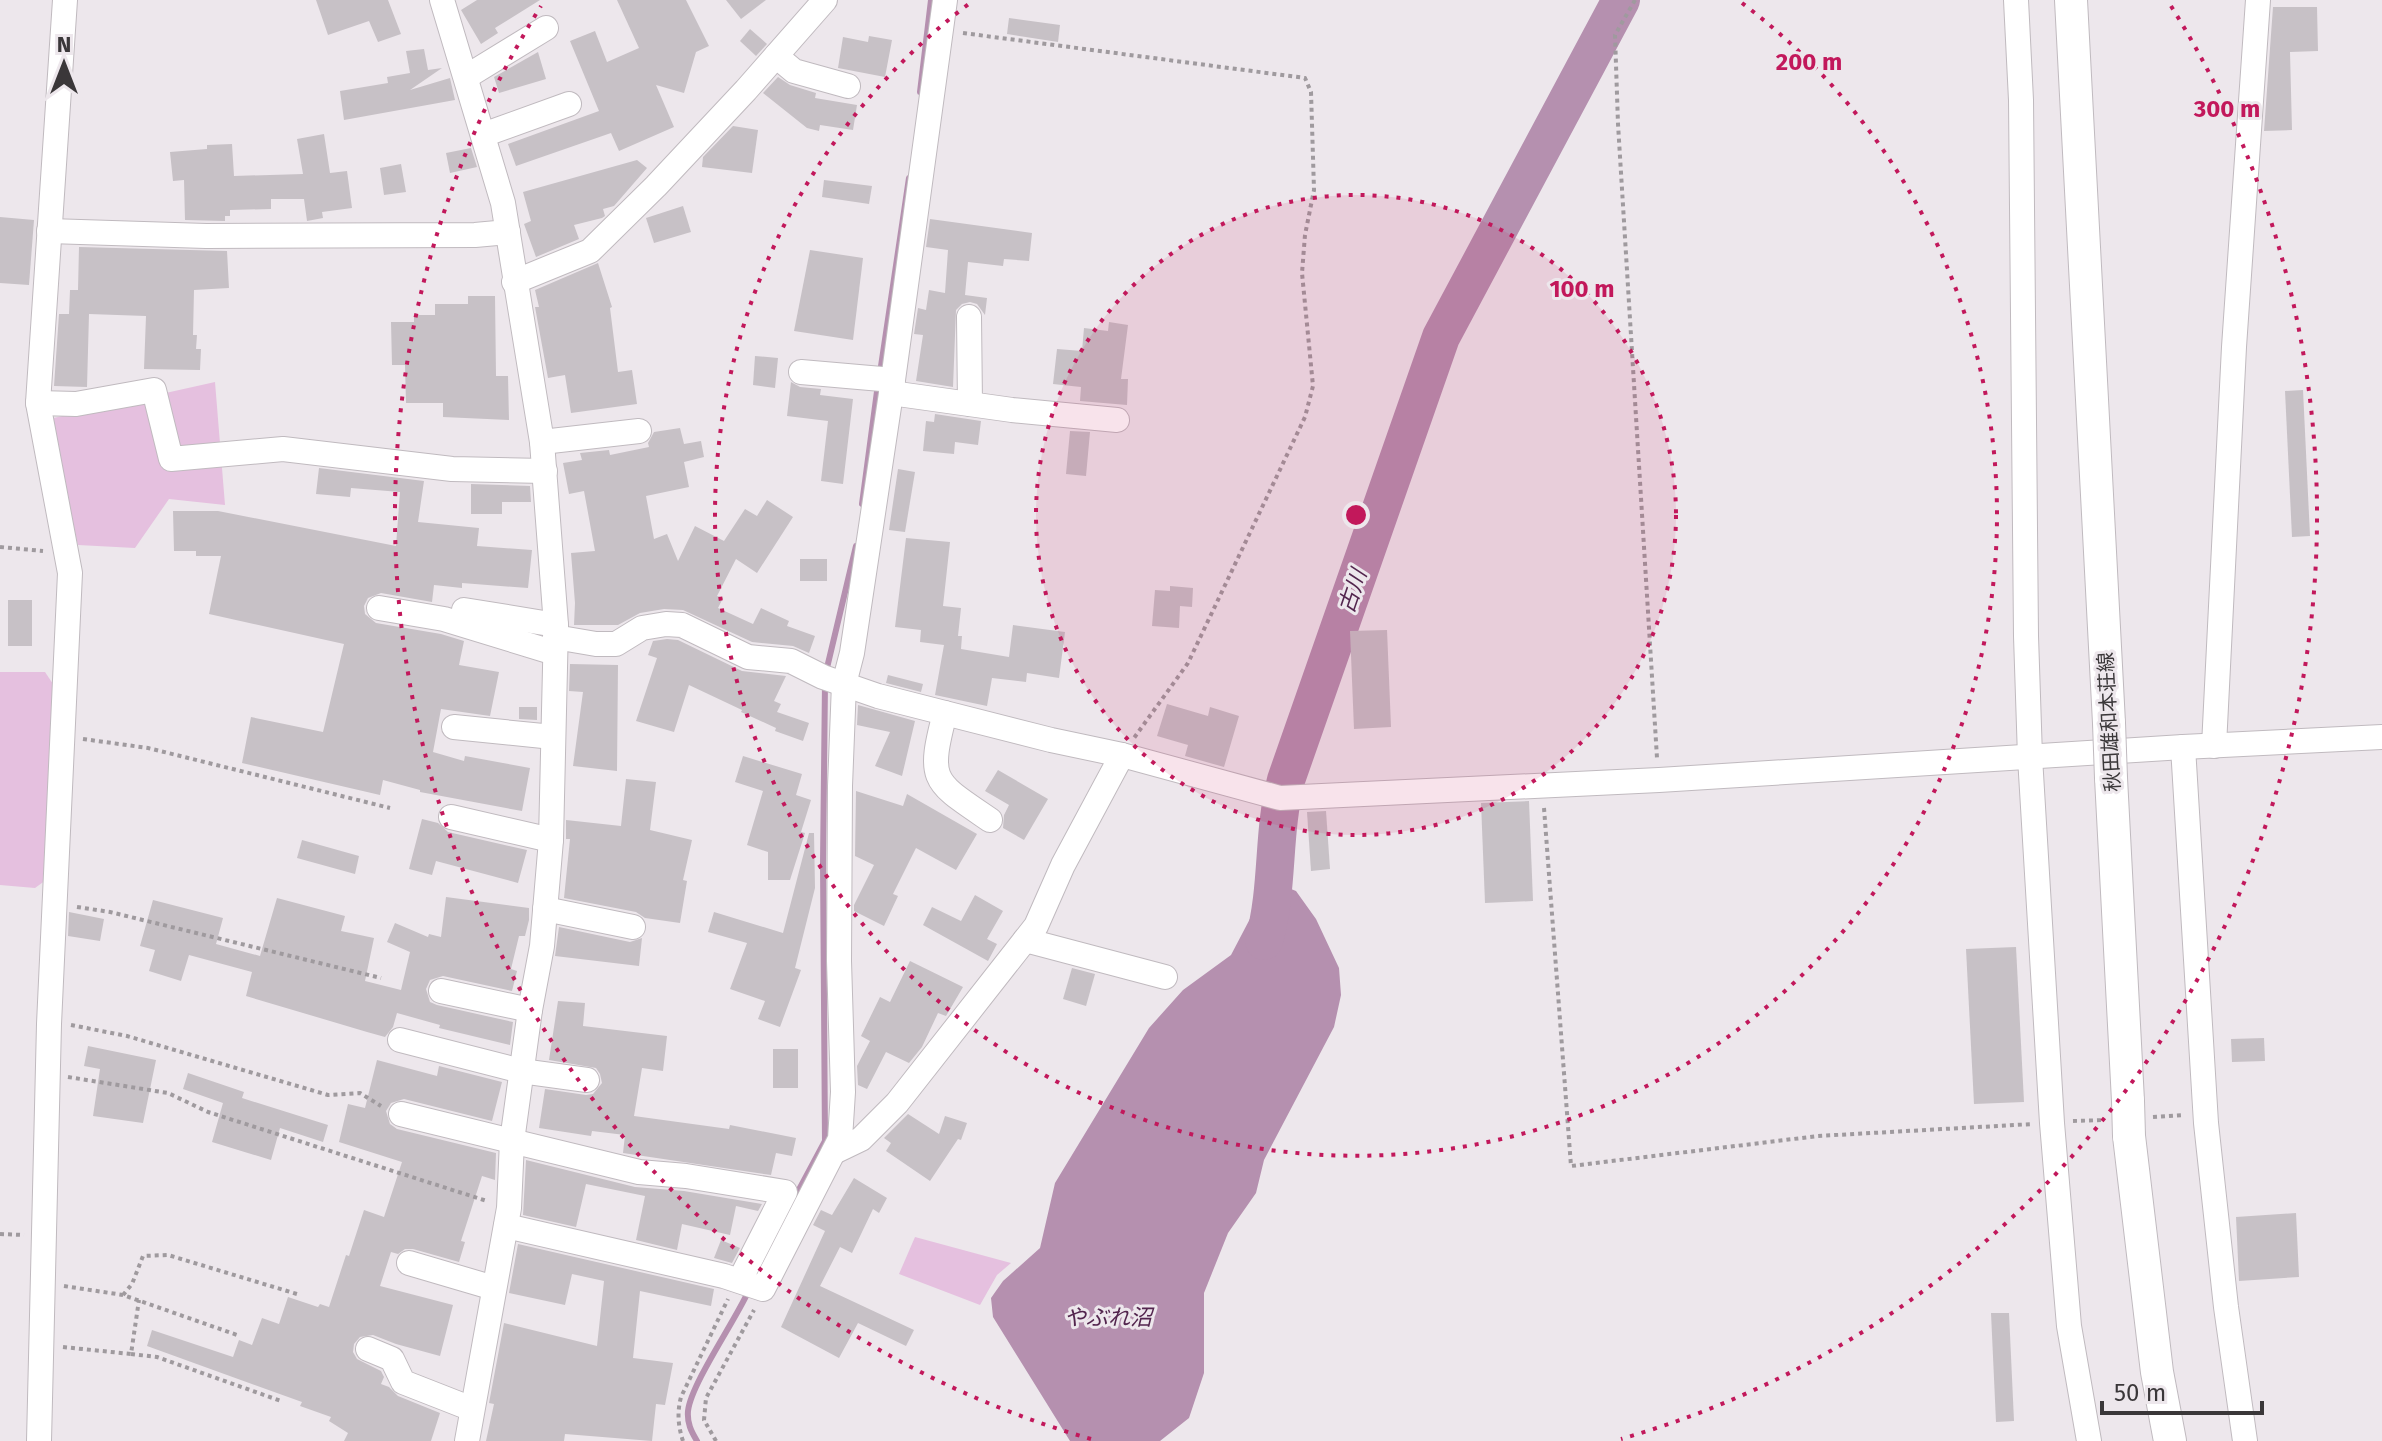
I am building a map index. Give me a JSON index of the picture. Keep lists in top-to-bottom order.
{
  "streets": {
    "main road": ["秋田雄和本荘線"]
  },
  "water": ["古川", "やぶれ沼"],
  "scale_bar": "50 m",
  "north": "top",
  "rings": ["200 m", "300 m", "100 m"]
}
